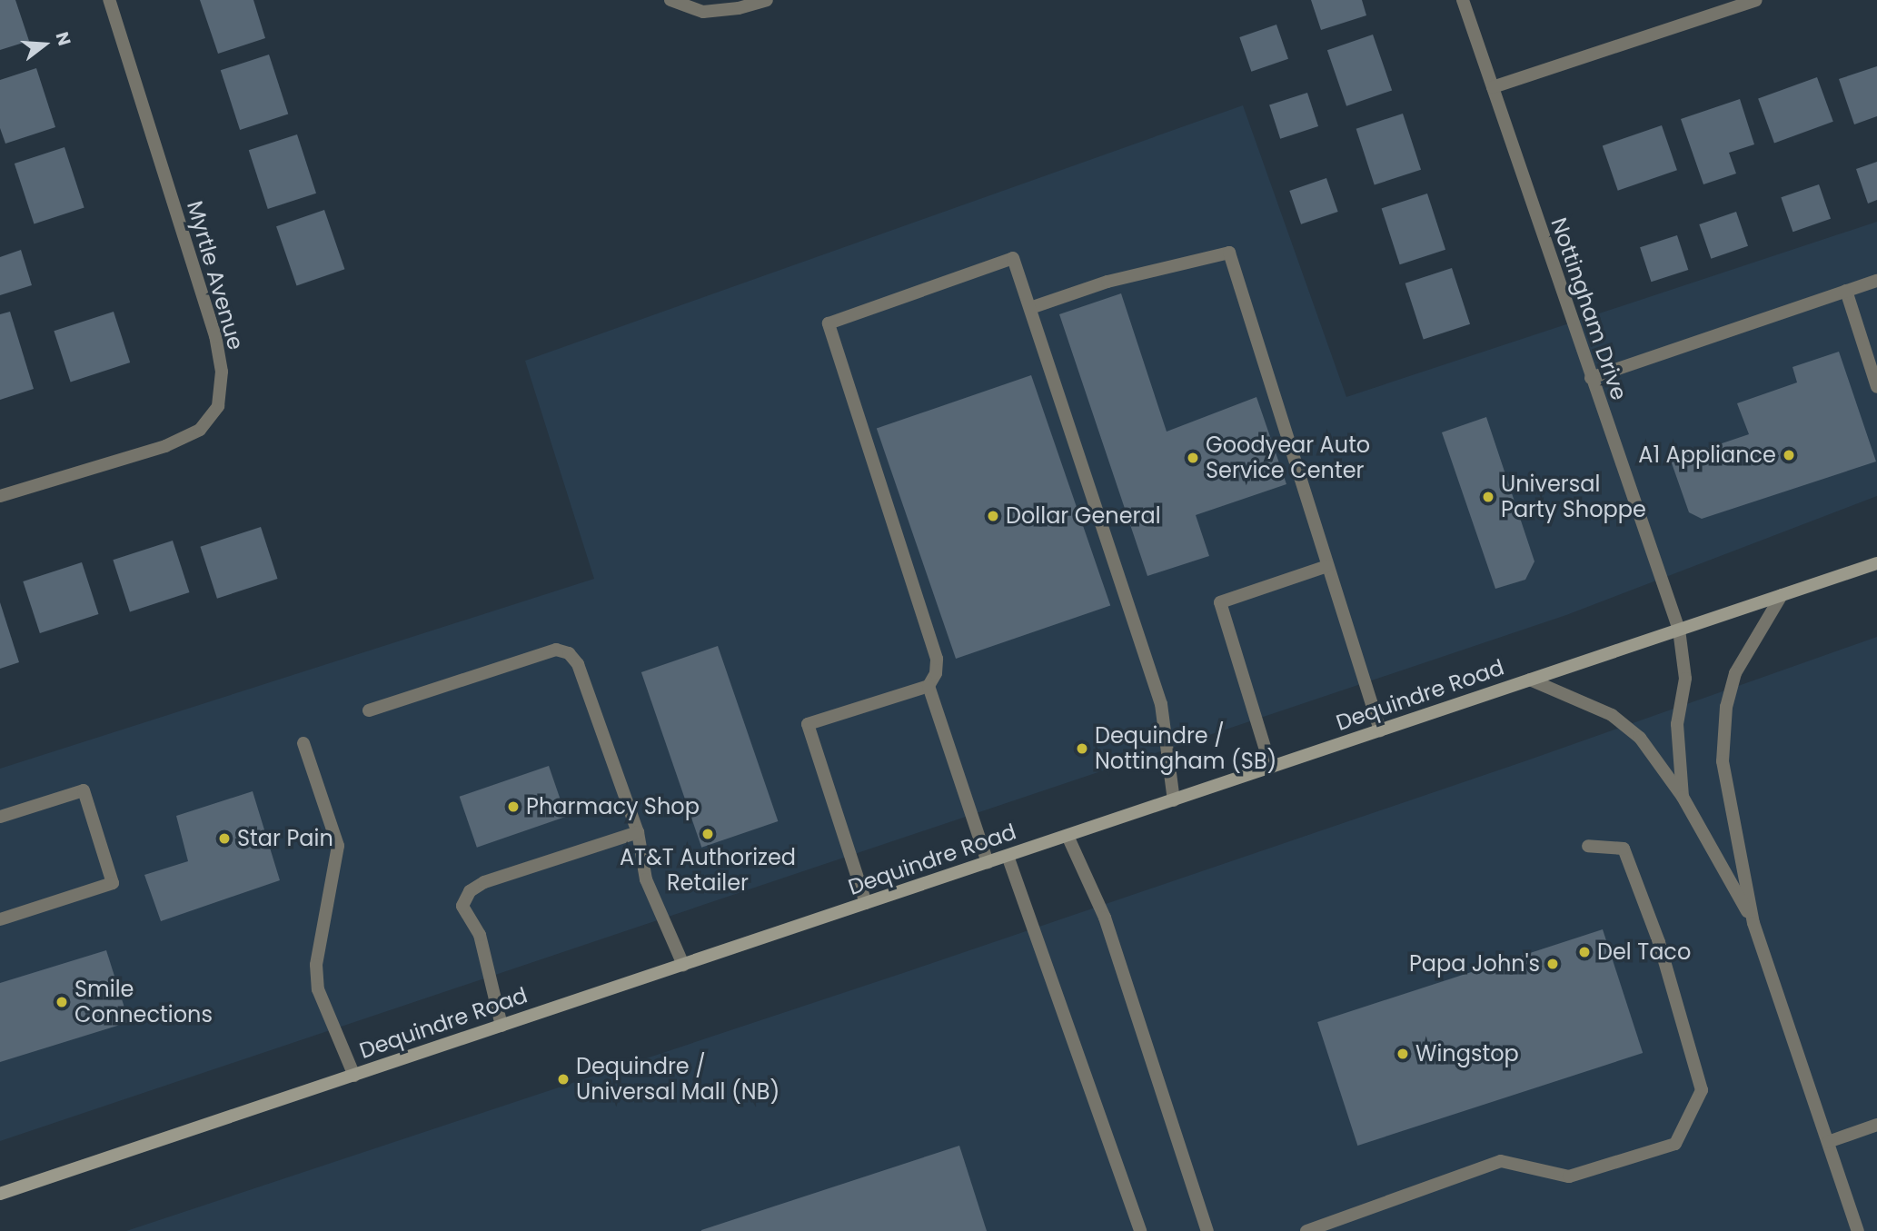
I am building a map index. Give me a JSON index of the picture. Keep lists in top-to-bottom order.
{
  "streets": {
    "main road": ["Dequindre Road"],
    "street": ["Myrtle Avenue", "Nottingham Drive"]
  },
  "crossings": [
    ["Nottingham Drive", "Dequindre Road"]
  ],
  "places": [
    "A1 Appliance",
    "Goodyear Auto Service Center",
    "Universal Party Shoppe",
    "Dollar General",
    "Dequindre / Nottingham (SB)",
    "Pharmacy Shop",
    "AT&T Authorized Retailer",
    "Star Pain",
    "Del Taco",
    "Papa John's",
    "Smile Connections",
    "Wingstop",
    "Dequindre / Universal Mall (NB)"
  ],
  "north": "right"
}
